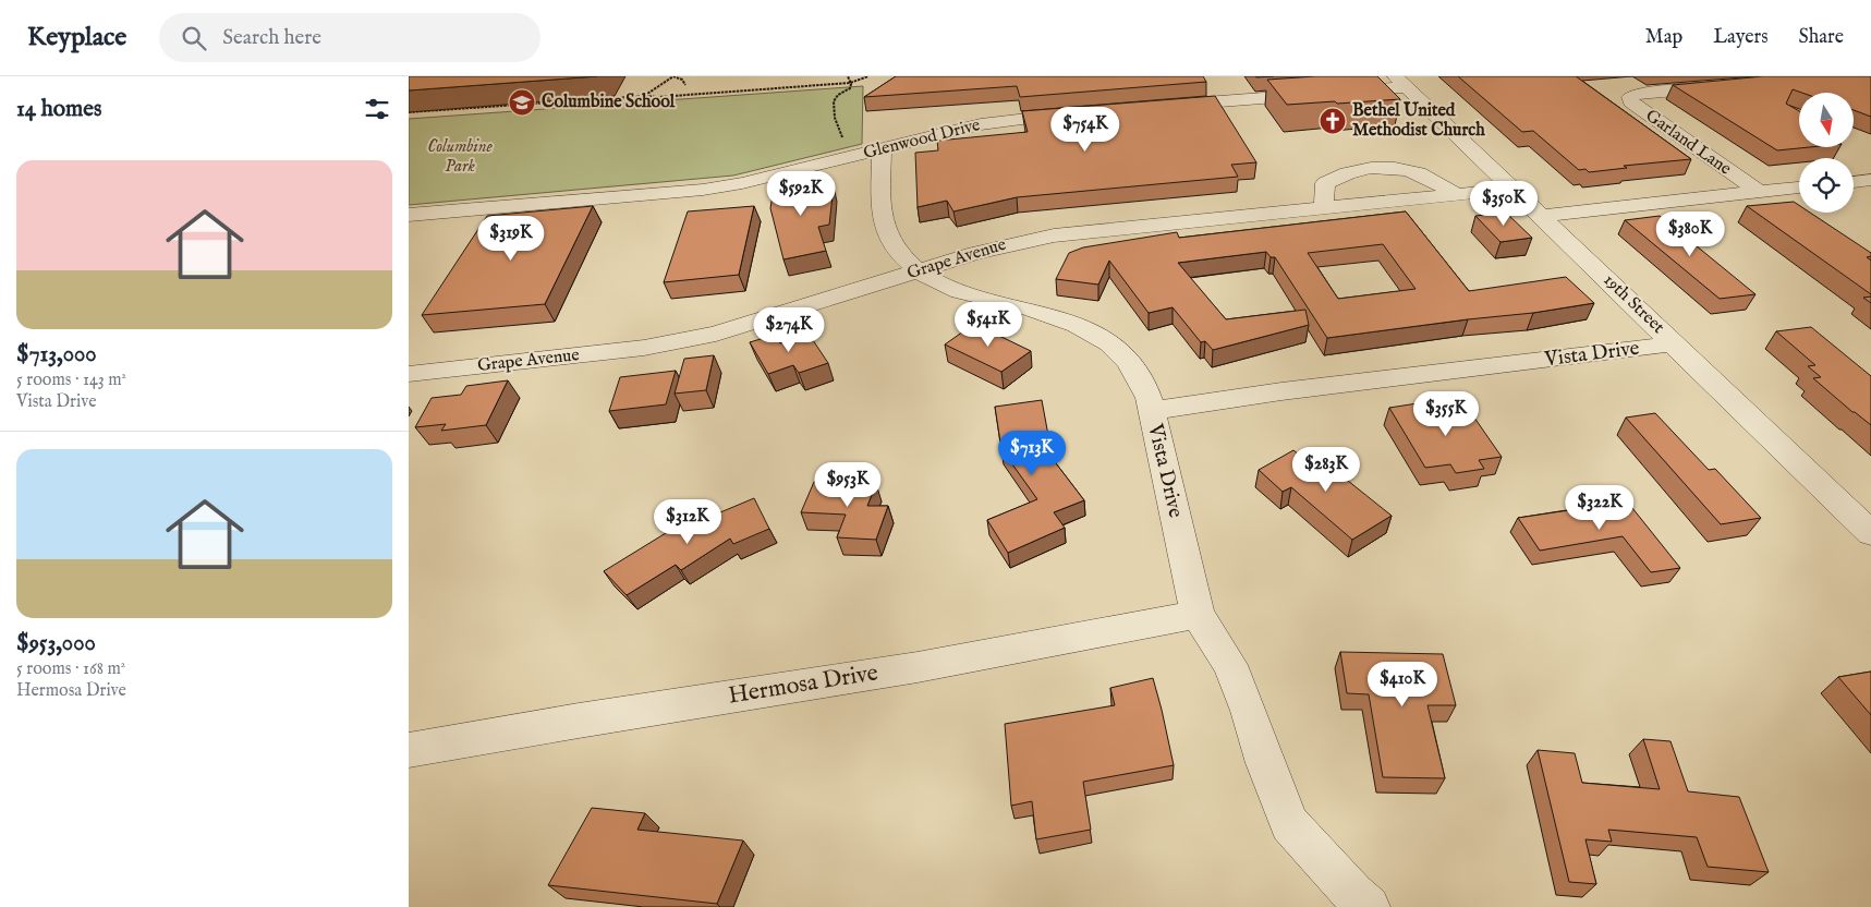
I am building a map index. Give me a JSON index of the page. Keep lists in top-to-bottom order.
{
  "streets": {
    "street": [
      "Glenwood Drive",
      "Garland Lane",
      "Grape Avenue",
      "19th Street",
      "Vista Drive",
      "Hermosa Drive"
    ]
  },
  "crossings": [
    ["Grape Avenue", "19th Street"],
    ["19th Street", "Vista Drive"],
    ["Vista Drive", "Hermosa Drive"]
  ],
  "parks": ["Columbine Park"],
  "places": {
    "school or university": ["Columbine School"],
    "church": ["Bethel United Methodist Church"]
  },
  "north": "bottom",
  "page": {
    "header": "Keyplace",
    "search": "Search here",
    "nav": ["Map", "Layers", "Share"],
    "heading": "14 homes",
    "price": [
      "$754K",
      "$592K",
      "$350K",
      "$380K",
      "$319K",
      "$541K",
      "$274K",
      "$355K",
      "$713K",
      "$283K",
      "$953K",
      "$322K",
      "$312K",
      "$410K"
    ],
    "list": [
      {
        "name": "$713,000",
        "note": "5 rooms · 143 m² · Vista Drive"
      },
      {
        "name": "$953,000",
        "note": "5 rooms · 168 m² · Hermosa Drive"
      }
    ]
  }
}
